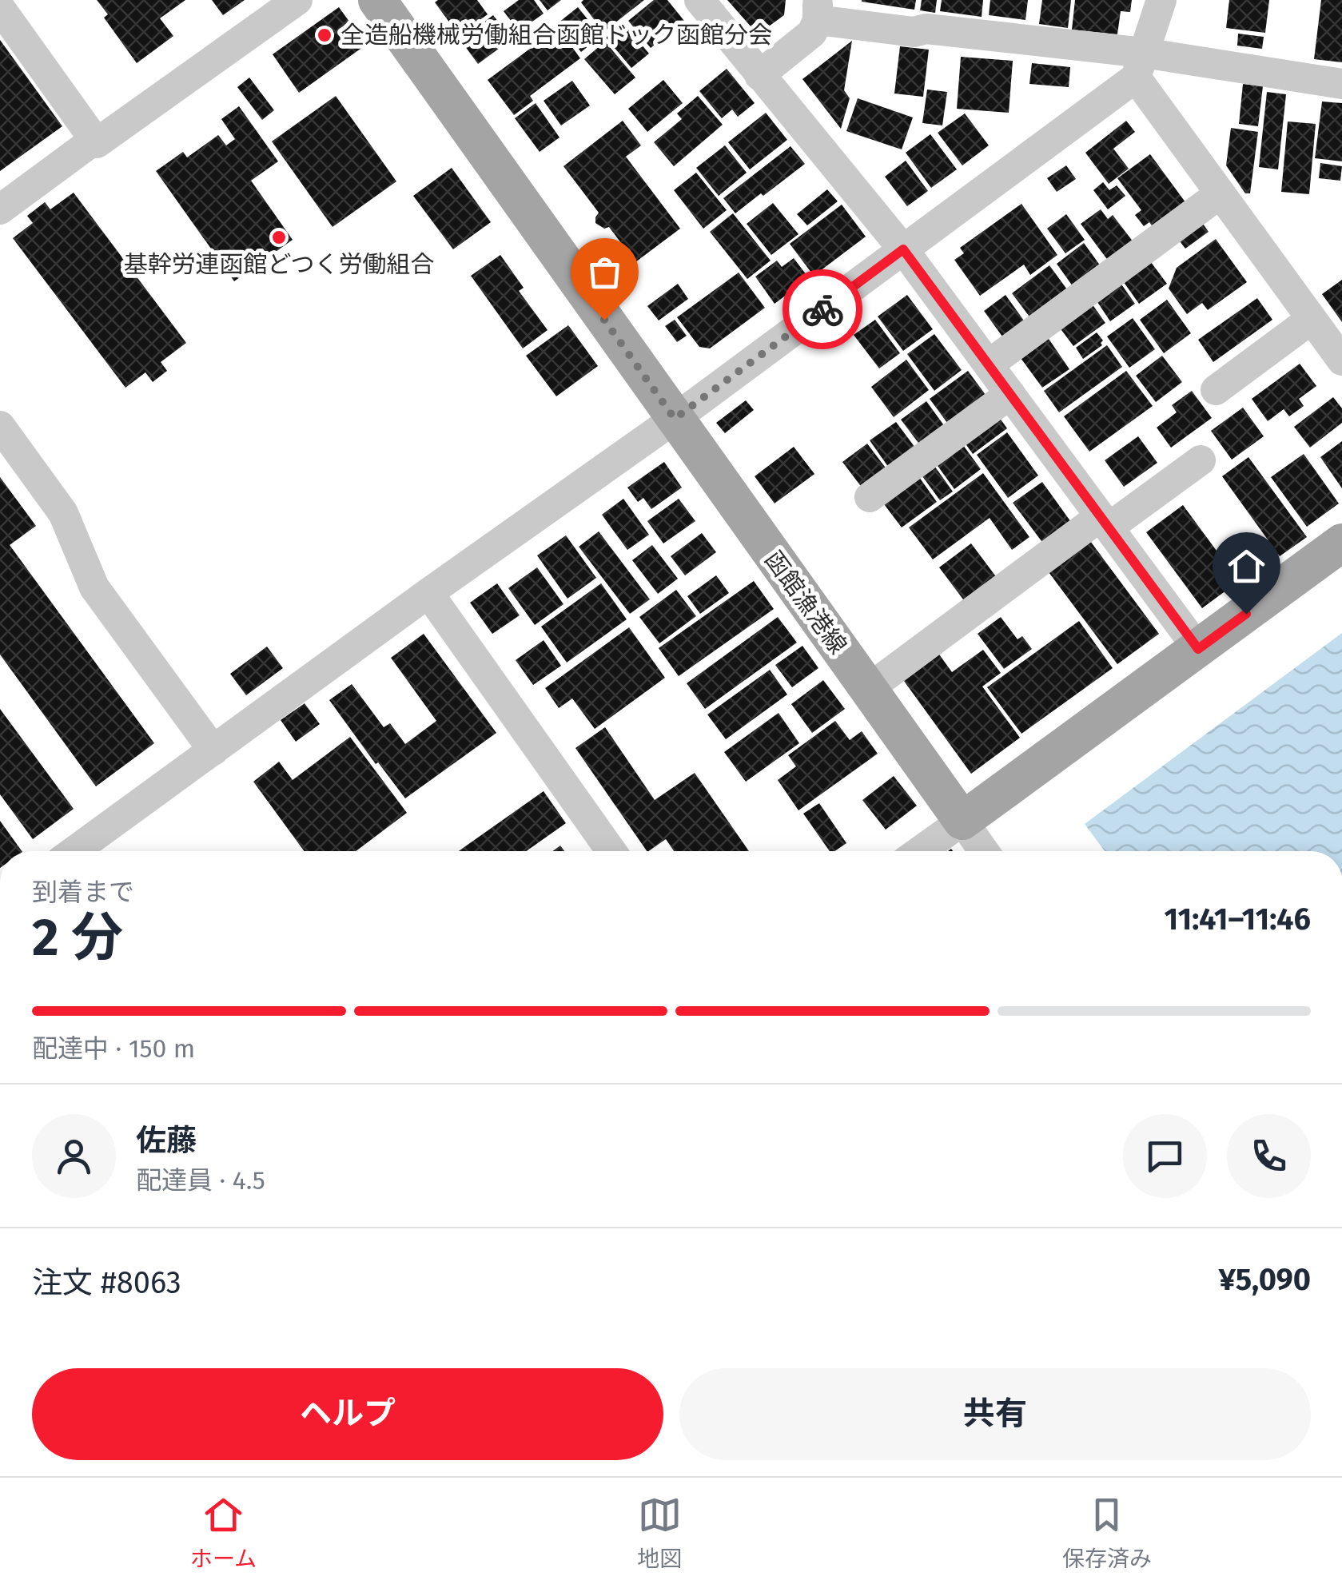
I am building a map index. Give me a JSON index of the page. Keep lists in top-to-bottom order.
{
  "streets": {
    "main road": ["函館漁港線"]
  },
  "places": ["全造船機械労働組合函館ドック函館分会", "基幹労連函館どつく労働組合"],
  "page": {
    "heading": ["2 分", "到着まで", "11:41–11:46"],
    "panel": [
      "佐藤",
      "配達員 · 4.5",
      "注文 #8063",
      "¥5,090"
    ],
    "bar": "配達中 · 150 m",
    "buttons": ["ヘルプ", "共有"],
    "tabs": ["ホーム", "地図", "保存済み"]
  }
}
